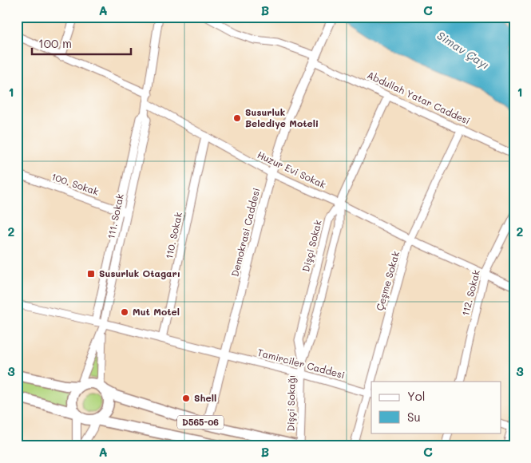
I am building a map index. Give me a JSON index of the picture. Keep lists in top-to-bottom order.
{
  "streets": {
    "highway": ["D565-06"],
    "main road": ["Demokrasi Caddesi"],
    "street": [
      "Abdullah Yatar Caddesi",
      "Huzur Evi Sokak",
      "100. Sokak",
      "111. Sokak",
      "110. Sokak",
      "Dişçi Sokak",
      "Çeşme Sokak",
      "112. Sokak",
      "Tamirciler Caddesi",
      "Dişçi Sokağı"
    ]
  },
  "crossings": [
    ["Abdullah Yatar Caddesi", "Demokrasi Caddesi"],
    ["Abdullah Yatar Caddesi", "Dişçi Sokak"],
    ["Abdullah Yatar Caddesi", "Çeşme Sokak"],
    ["Huzur Evi Sokak", "111. Sokak"],
    ["Huzur Evi Sokak", "Demokrasi Caddesi"],
    ["Huzur Evi Sokak", "110. Sokak"],
    ["Huzur Evi Sokak", "Dişçi Sokak"],
    ["Huzur Evi Sokak", "Çeşme Sokak"],
    ["Huzur Evi Sokak", "112. Sokak"],
    ["100. Sokak", "111. Sokak"],
    ["Demokrasi Caddesi", "Tamirciler Caddesi"],
    ["Demokrasi Caddesi", "D565-06"],
    ["Dişçi Sokak", "Dişçi Sokağı"],
    ["Çeşme Sokak", "Tamirciler Caddesi"],
    ["Tamirciler Caddesi", "Dişçi Sokağı"],
    ["Dişçi Sokağı", "D565-06"]
  ],
  "water": ["Simav Çayı"],
  "places": {
    "other": ["Susurluk Belediye Moteli", "Mut Motel", "Shell"],
    "transit": ["Susurluk Otagarı"]
  },
  "legend": ["Yol", "Su"],
  "scale_bar": "100 m",
  "grid": {
    "columns": ["A", "B", "C"],
    "rows": ["1", "2", "3"]
  }
}
